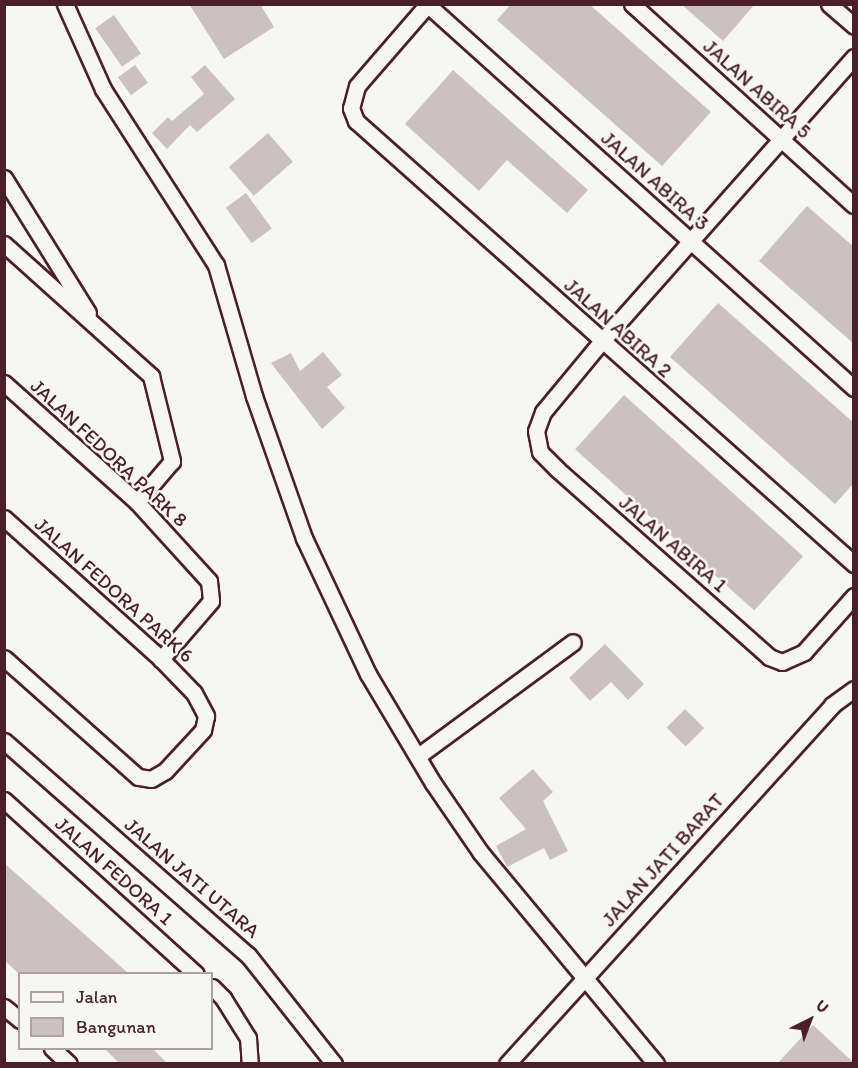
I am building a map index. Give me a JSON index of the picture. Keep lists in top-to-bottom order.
{
  "streets": {
    "street": [
      "JALAN ABIRA 5",
      "JALAN ABIRA 3",
      "JALAN ABIRA 2",
      "JALAN FEDORA PARK 8",
      "JALAN ABIRA 1",
      "JALAN FEDORA PARK 6",
      "JALAN JATI BARAT",
      "JALAN FEDORA 1",
      "JALAN JATI UTARA"
    ]
  },
  "crossings": [
    ["JALAN ABIRA 3", "JALAN ABIRA 2"],
    ["JALAN ABIRA 2", "JALAN ABIRA 1"],
    ["JALAN FEDORA PARK 8", "JALAN FEDORA PARK 6"]
  ],
  "legend": ["Jalan", "Bangunan"],
  "north": "top right"
}
